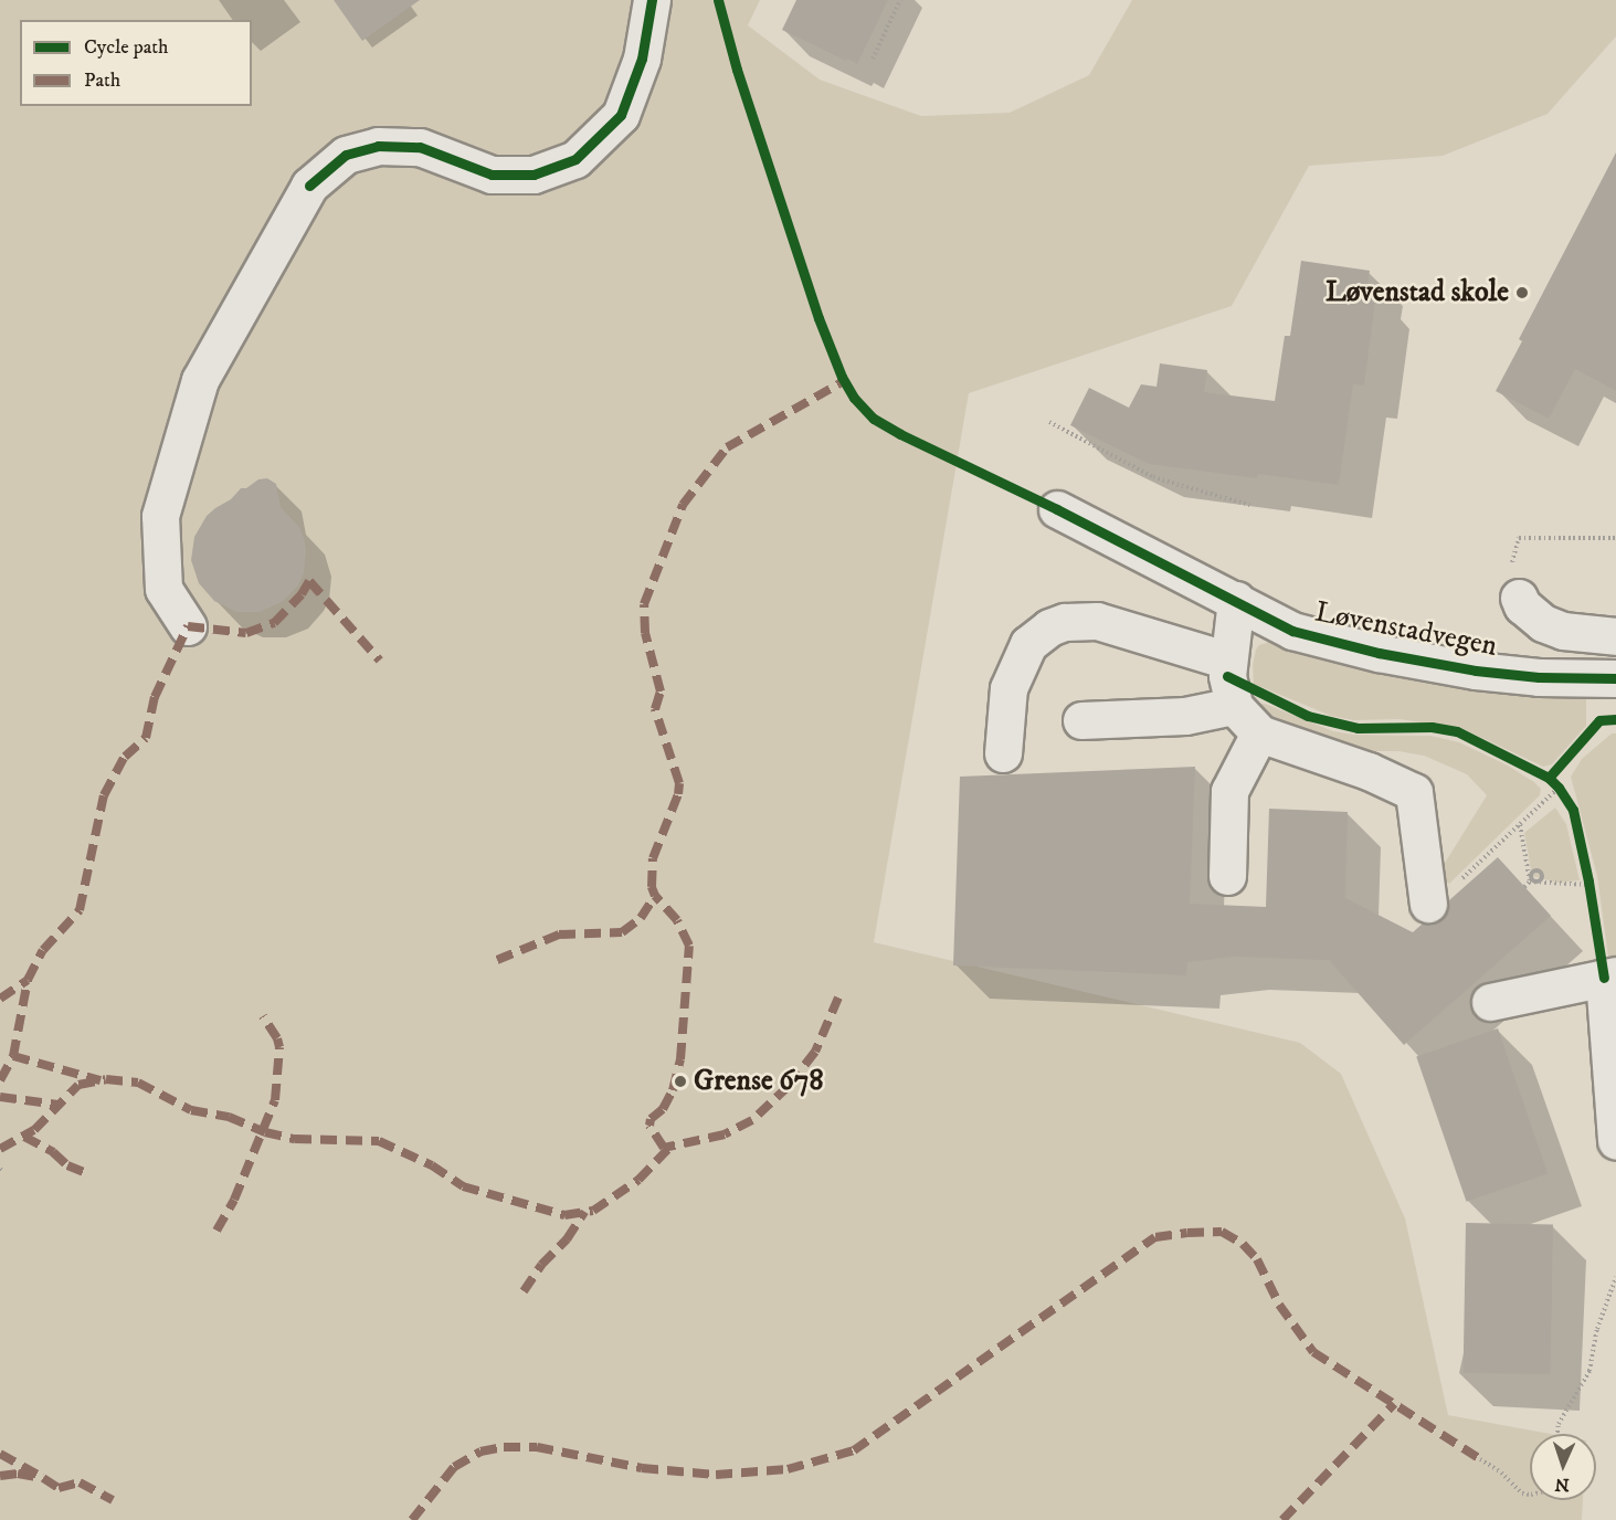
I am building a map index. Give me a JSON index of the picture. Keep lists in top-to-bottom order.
{
  "streets": {
    "street": ["Løvenstadvegen"]
  },
  "places": ["Løvenstad skole", "Grense 678"],
  "legend": ["Cycle path", "Path"],
  "north": "bottom"
}
